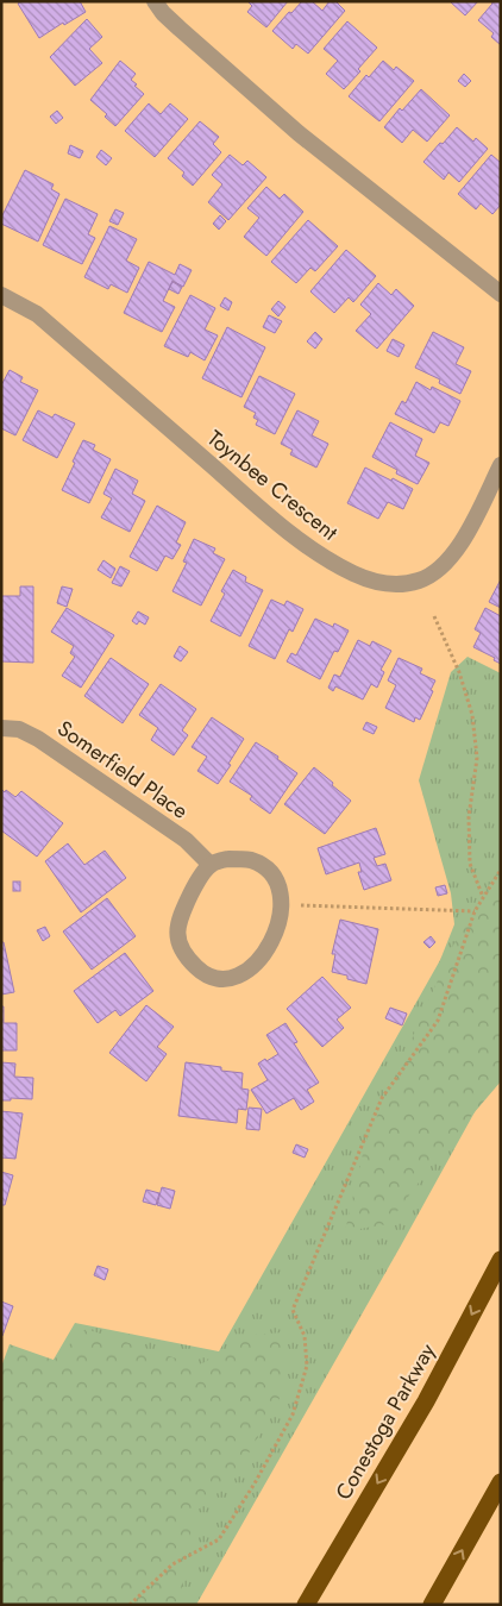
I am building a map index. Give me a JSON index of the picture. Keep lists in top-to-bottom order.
{
  "streets": {
    "highway": ["Conestoga Parkway"],
    "street": ["Toynbee Crescent", "Somerfield Place"]
  }
}
